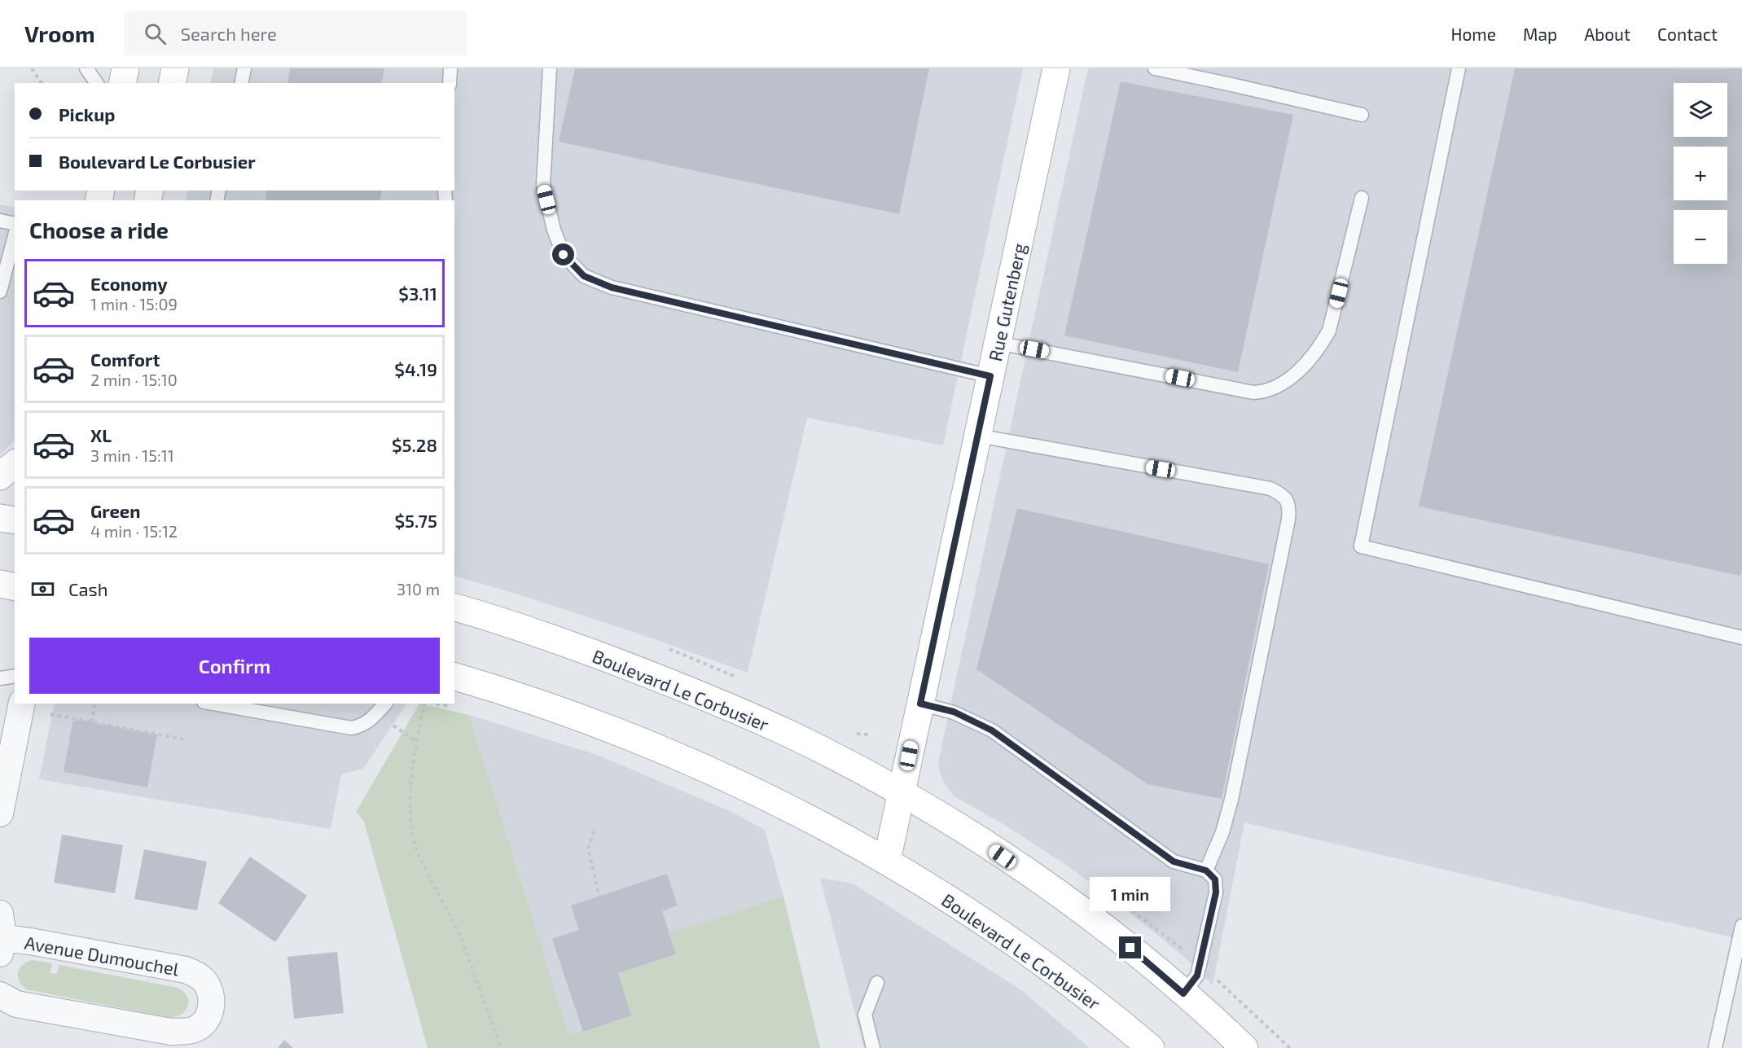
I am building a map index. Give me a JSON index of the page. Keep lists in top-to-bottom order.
{
  "streets": {
    "street": ["Rue Gutenberg", "Boulevard Le Corbusier", "Avenue Dumouchel"]
  },
  "crossings": [
    ["Rue Gutenberg", "Boulevard Le Corbusier"]
  ],
  "page": {
    "header": "Vroom",
    "search": "Search here",
    "nav": [
      "Home",
      "Map",
      "About",
      "Contact"
    ],
    "map_buttons": ["+", "−"],
    "banner": ["Pickup", "Boulevard Le Corbusier"],
    "heading": "Choose a ride",
    "list": [
      {
        "name": "Economy",
        "note": "1 min · 15:09",
        "value": "$3.11"
      },
      {
        "name": "Comfort",
        "note": "2 min · 15:10",
        "value": "$4.19"
      },
      {
        "name": "XL",
        "note": "3 min · 15:11",
        "value": "$5.28"
      },
      {
        "name": "Green",
        "note": "4 min · 15:12",
        "value": "$5.75"
      }
    ],
    "pay": ["Cash", "310 m"],
    "buttons": "Confirm",
    "bubble": "1 min"
  }
}
